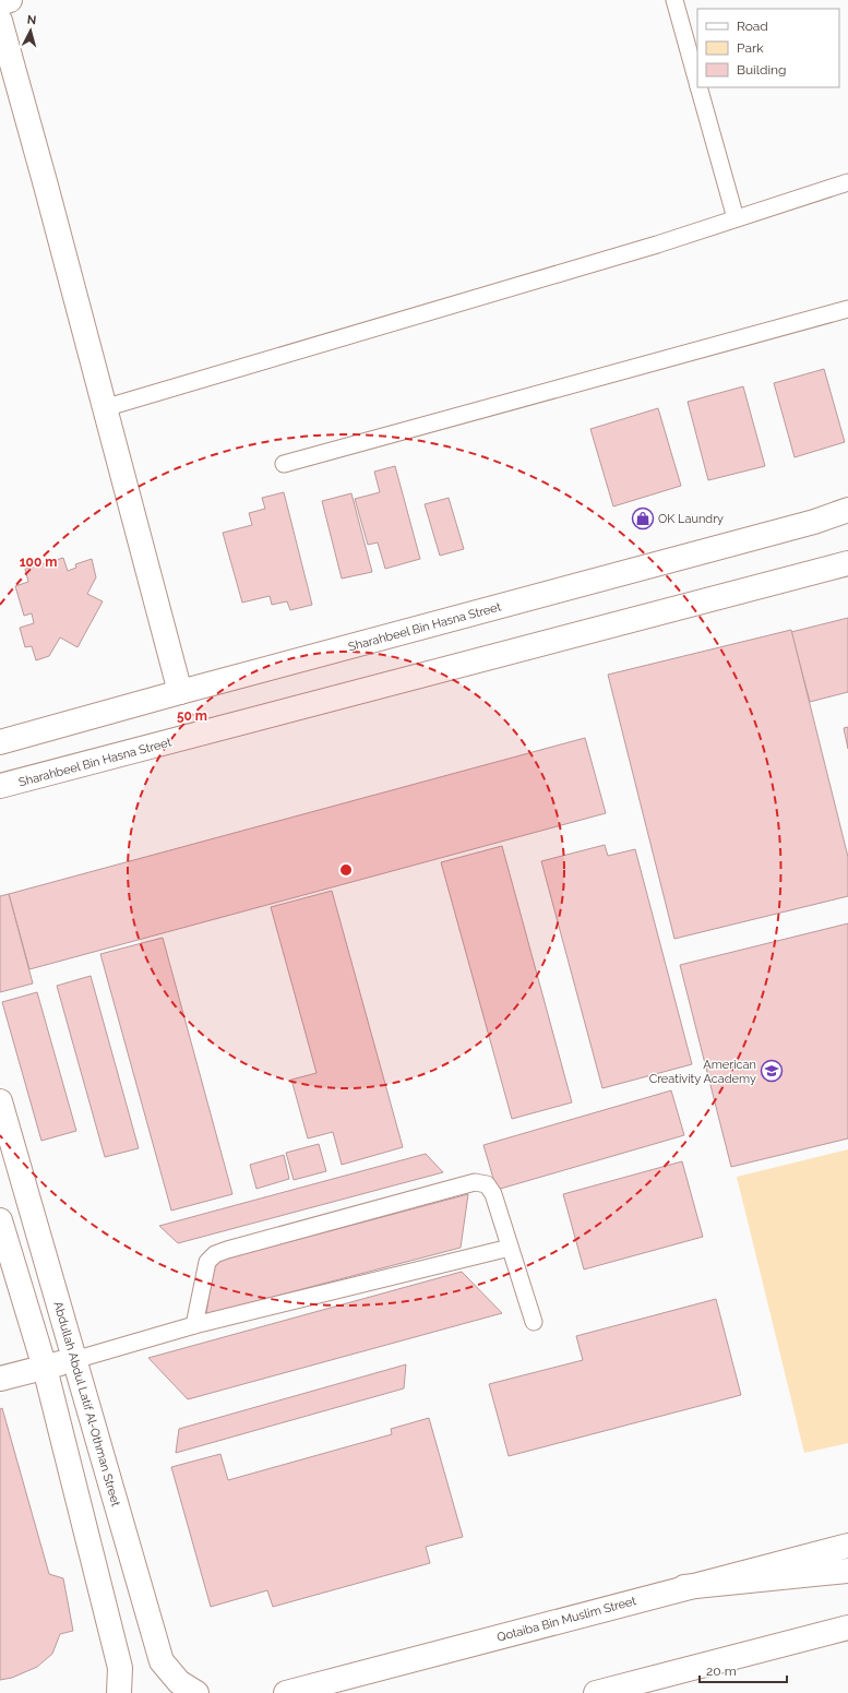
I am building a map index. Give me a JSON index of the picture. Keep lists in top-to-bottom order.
{
  "streets": {
    "main road": ["Sharahbeel Bin Hasna Street", "Abdullah Abdul Latif Al-Othman Street", "Qotaiba Bin Muslim Street"]
  },
  "places": {
    "shop": ["OK Laundry"],
    "school or university": ["American Creativity Academy"]
  },
  "legend": ["Road", "Park", "Building"],
  "scale_bar": "20 m",
  "north": "top",
  "rings": ["100 m", "50 m"]
}
